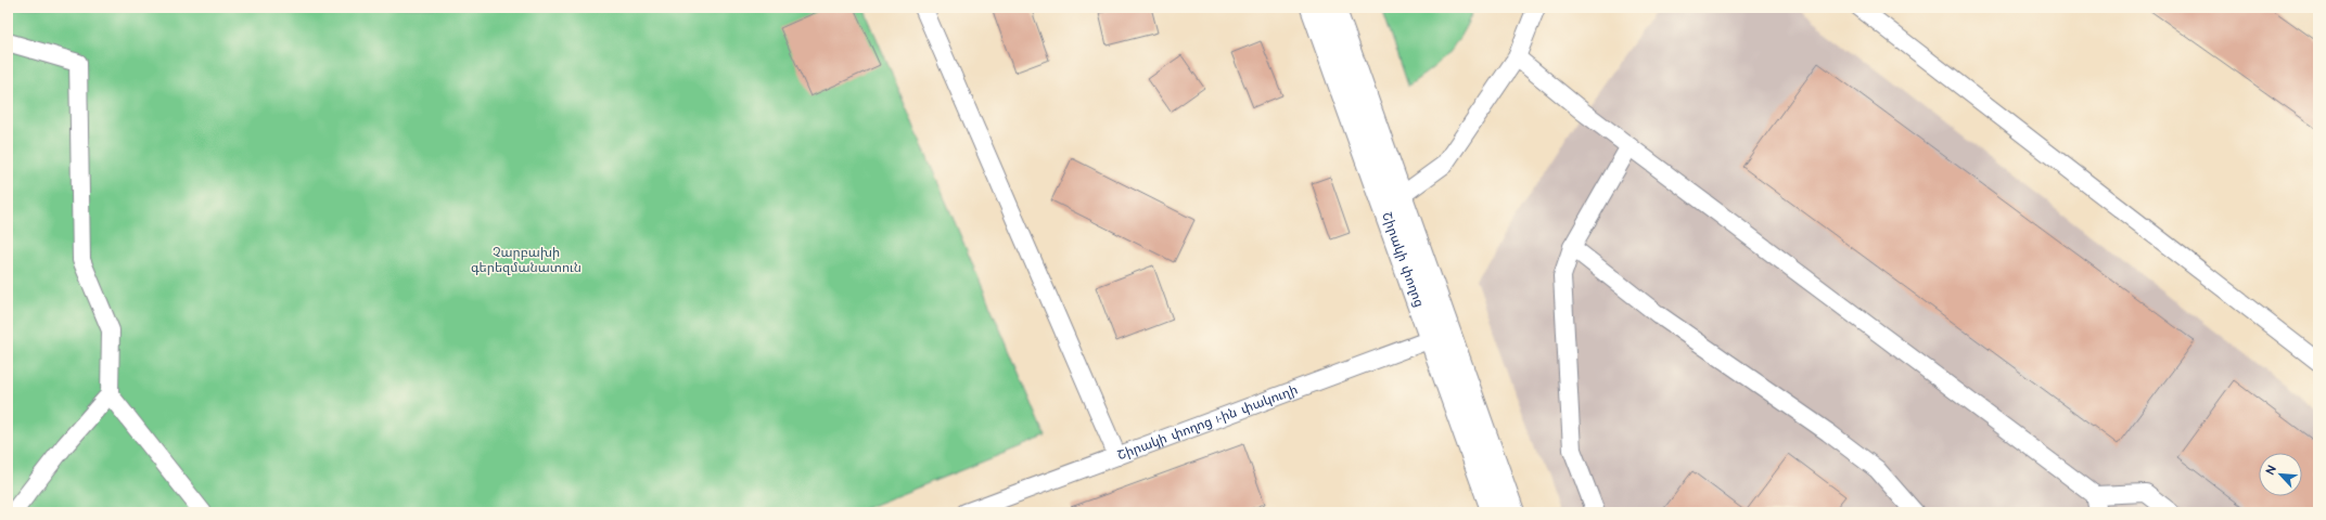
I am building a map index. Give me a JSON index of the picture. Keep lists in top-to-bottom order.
{
  "streets": {
    "main road": ["Շիրակի փողոց"],
    "lane": ["Շիրակի փողոց 1-ին փակուղի"]
  },
  "crossings": [
    ["Շիրակի փողոց", "Շիրակի փողոց 1-ին փակուղի"]
  ],
  "parks": ["Չարբախի գերեզմանատուն"],
  "north": "top left"
}
